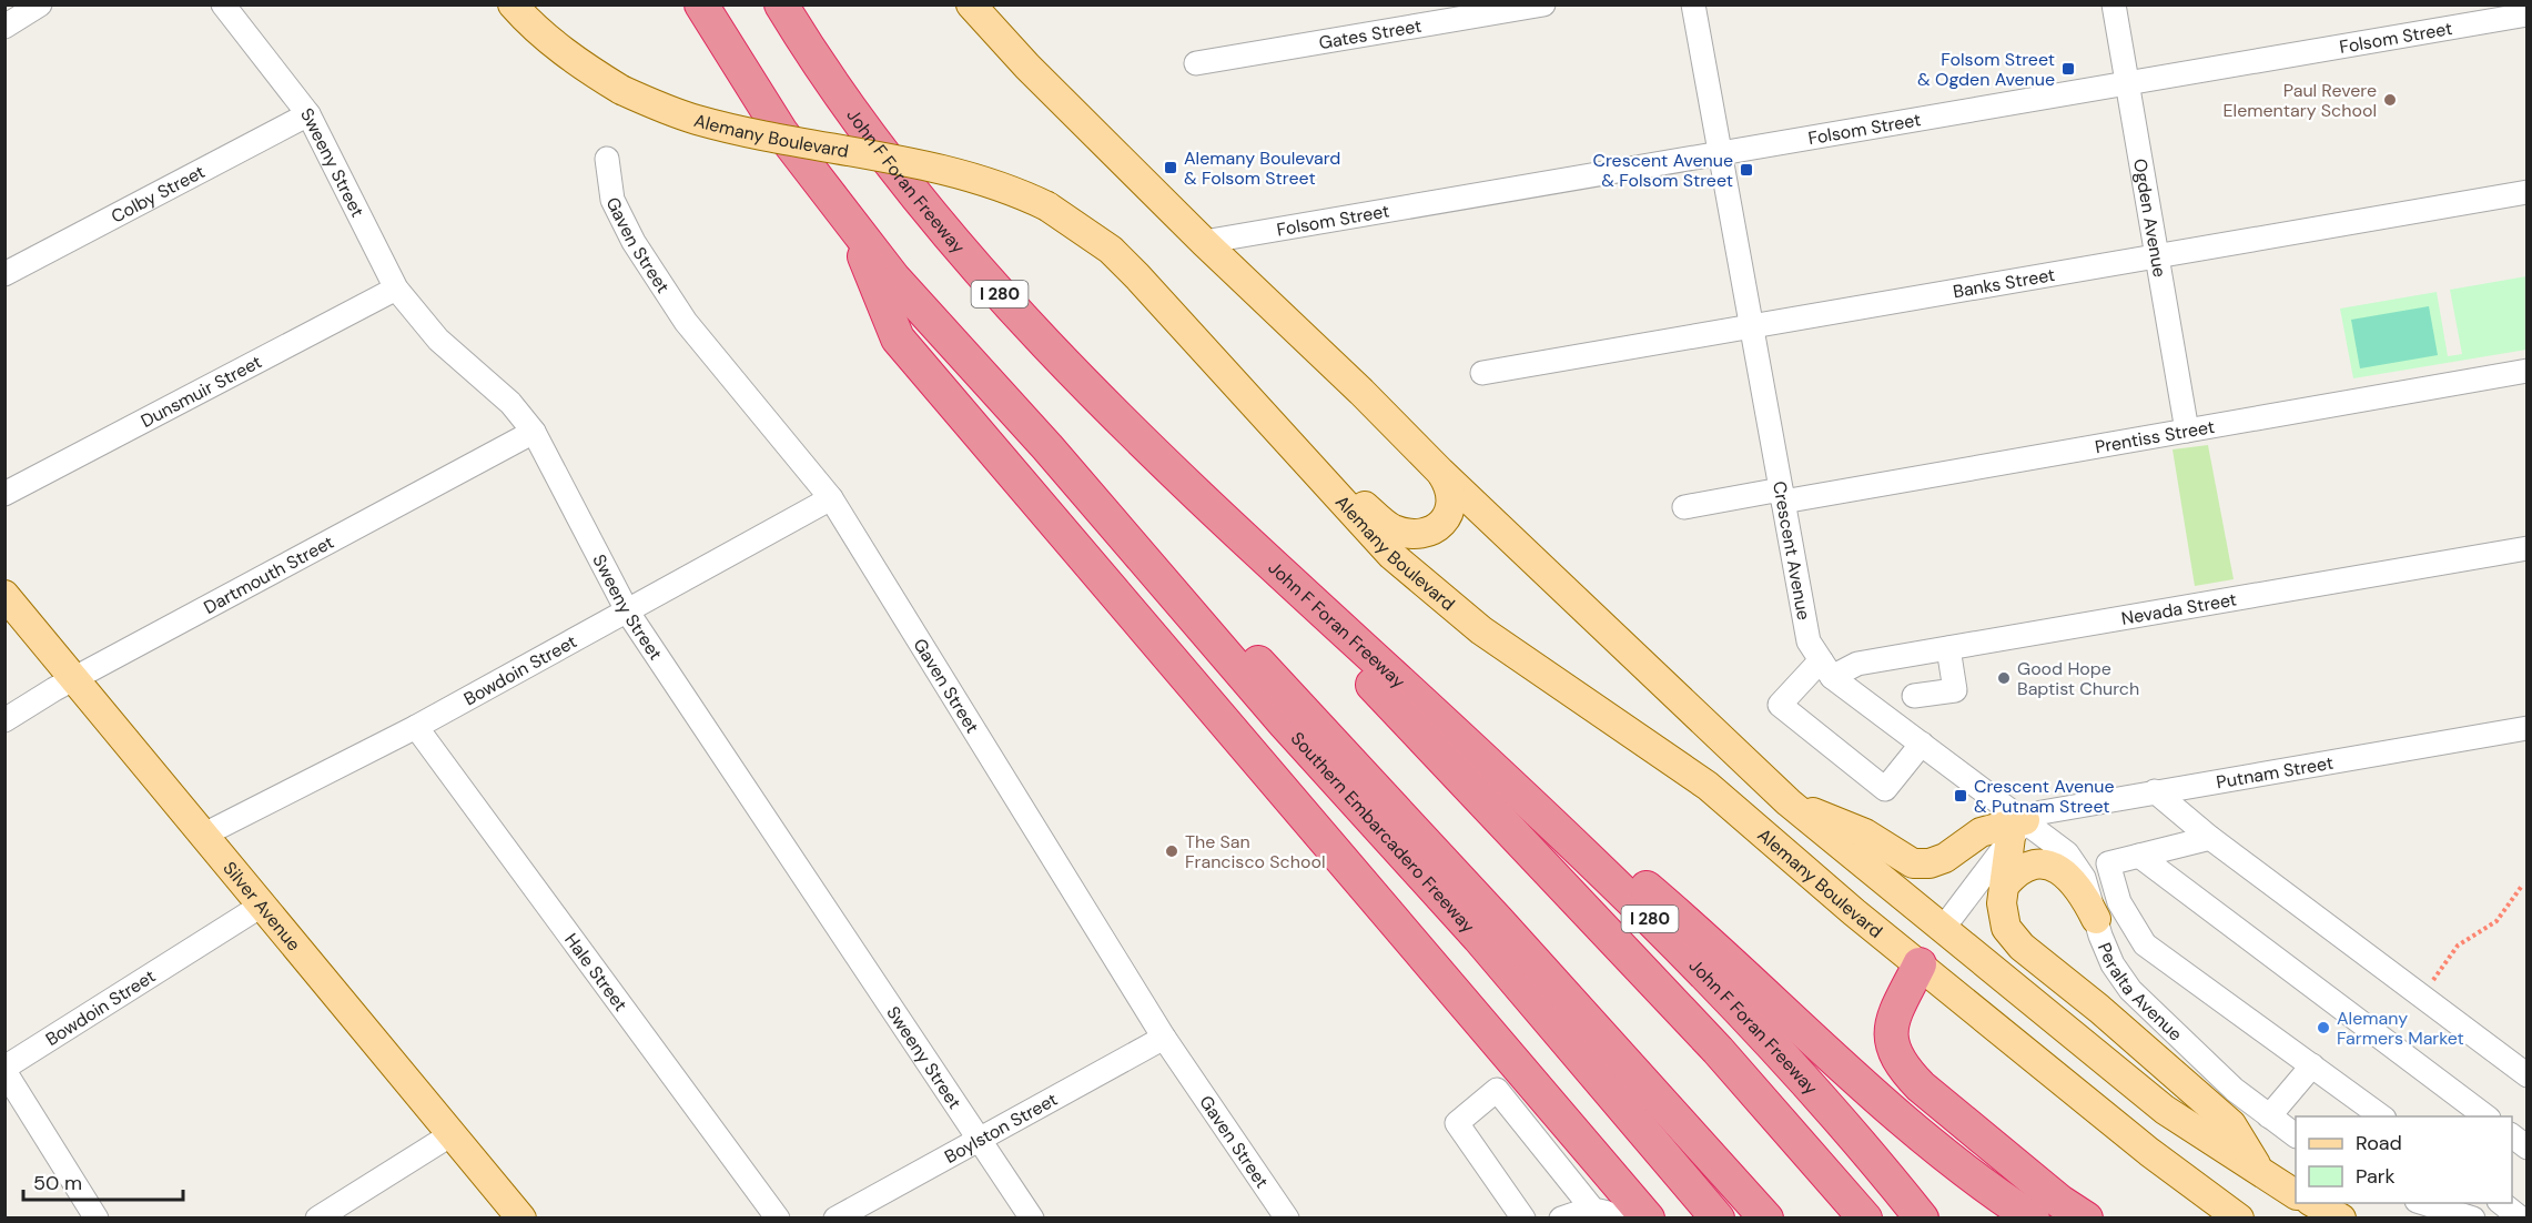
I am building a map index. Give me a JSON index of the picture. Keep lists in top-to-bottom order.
{
  "streets": {
    "highway": ["John F Foran Freeway", "I 280", "Southern Embarcadero Freeway"],
    "main road": ["Alemany Boulevard", "Silver Avenue"],
    "street": [
      "Gates Street",
      "Folsom Street",
      "Sweeny Street",
      "Colby Street",
      "Ogden Avenue",
      "Gaven Street",
      "Banks Street",
      "Dunsmuir Street",
      "Prentiss Street",
      "Crescent Avenue",
      "Dartmouth Street",
      "Nevada Street",
      "Bowdoin Street",
      "Putnam Street",
      "Hale Street",
      "Peralta Avenue",
      "Boylston Street"
    ]
  },
  "crossings": [
    ["Folsom Street", "Ogden Avenue"],
    ["Folsom Street", "Crescent Avenue"],
    ["Sweeny Street", "Colby Street"],
    ["Sweeny Street", "Dunsmuir Street"],
    ["Sweeny Street", "Dartmouth Street"],
    ["Sweeny Street", "Bowdoin Street"],
    ["Sweeny Street", "Boylston Street"],
    ["Ogden Avenue", "Banks Street"],
    ["Ogden Avenue", "Prentiss Street"],
    ["Gaven Street", "Bowdoin Street"],
    ["Gaven Street", "Boylston Street"],
    ["Banks Street", "Crescent Avenue"],
    ["Prentiss Street", "Crescent Avenue"],
    ["Crescent Avenue", "Nevada Street"],
    ["Crescent Avenue", "Putnam Street"],
    ["Crescent Avenue", "Peralta Avenue"],
    ["Dartmouth Street", "Silver Avenue"],
    ["Bowdoin Street", "Silver Avenue"],
    ["Bowdoin Street", "Hale Street"],
    ["Putnam Street", "Peralta Avenue"]
  ],
  "places": {
    "transit": [
      "Folsom Street & Ogden Avenue",
      "Alemany Boulevard & Folsom Street",
      "Crescent Avenue & Folsom Street",
      "Crescent Avenue & Putnam Street"
    ],
    "other": [
      "Paul Revere Elementary School",
      "Good Hope Baptist Church",
      "The San Francisco School",
      "Alemany Farmers Market"
    ]
  },
  "legend": ["Road", "Park"],
  "scale_bar": "50 m"
}
